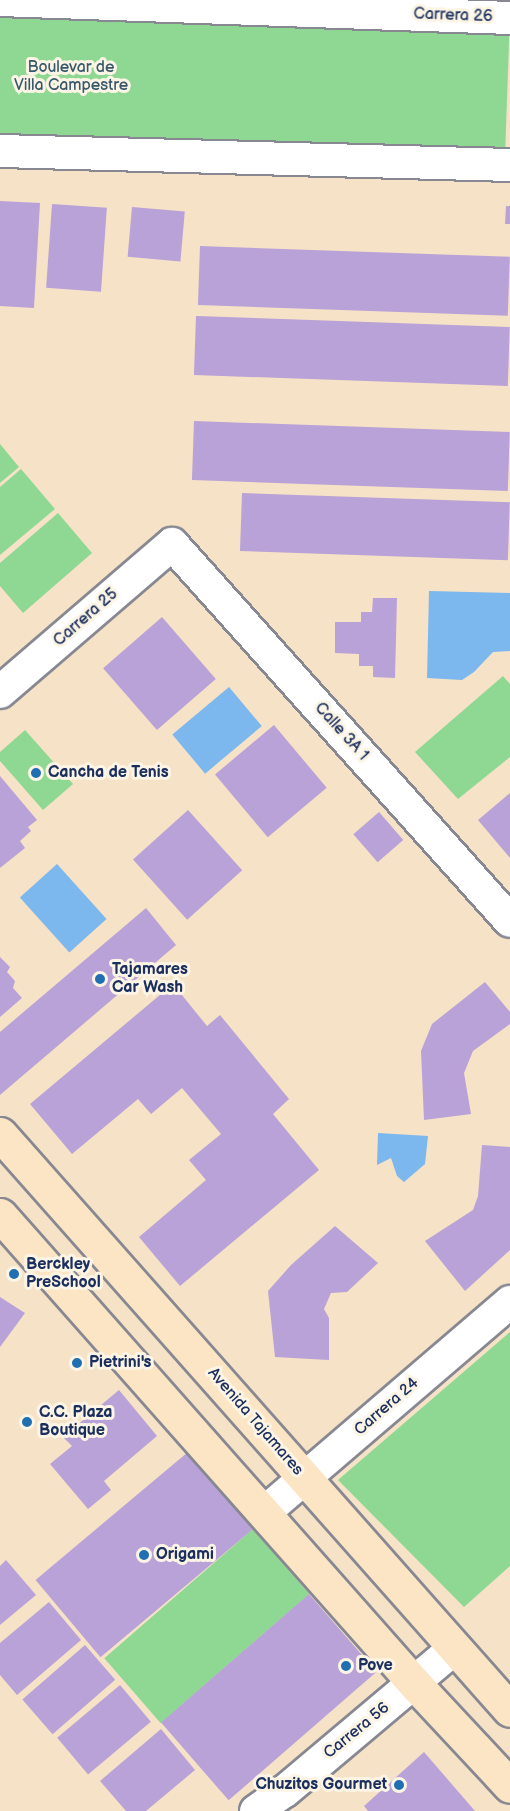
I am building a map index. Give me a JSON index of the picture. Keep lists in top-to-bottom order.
{
  "streets": {
    "street": [
      "Carrera 26",
      "Carrera 25",
      "Calle 3A 1",
      "Carrera 24",
      "Avenida Tajamares",
      "Carrera 56"
    ]
  },
  "crossings": [
    ["Carrera 25", "Calle 3A 1"],
    ["Carrera 24", "Avenida Tajamares"],
    ["Avenida Tajamares", "Carrera 56"]
  ],
  "parks": ["Boulevar de Villa Campestre"],
  "places": [
    "Cancha de Tenis",
    "Tajamares Car Wash",
    "Berckley PreSchool",
    "Pietrini's",
    "C.C. Plaza Boutique",
    "Origami",
    "Pove",
    "Chuzitos Gourmet"
  ]
}
